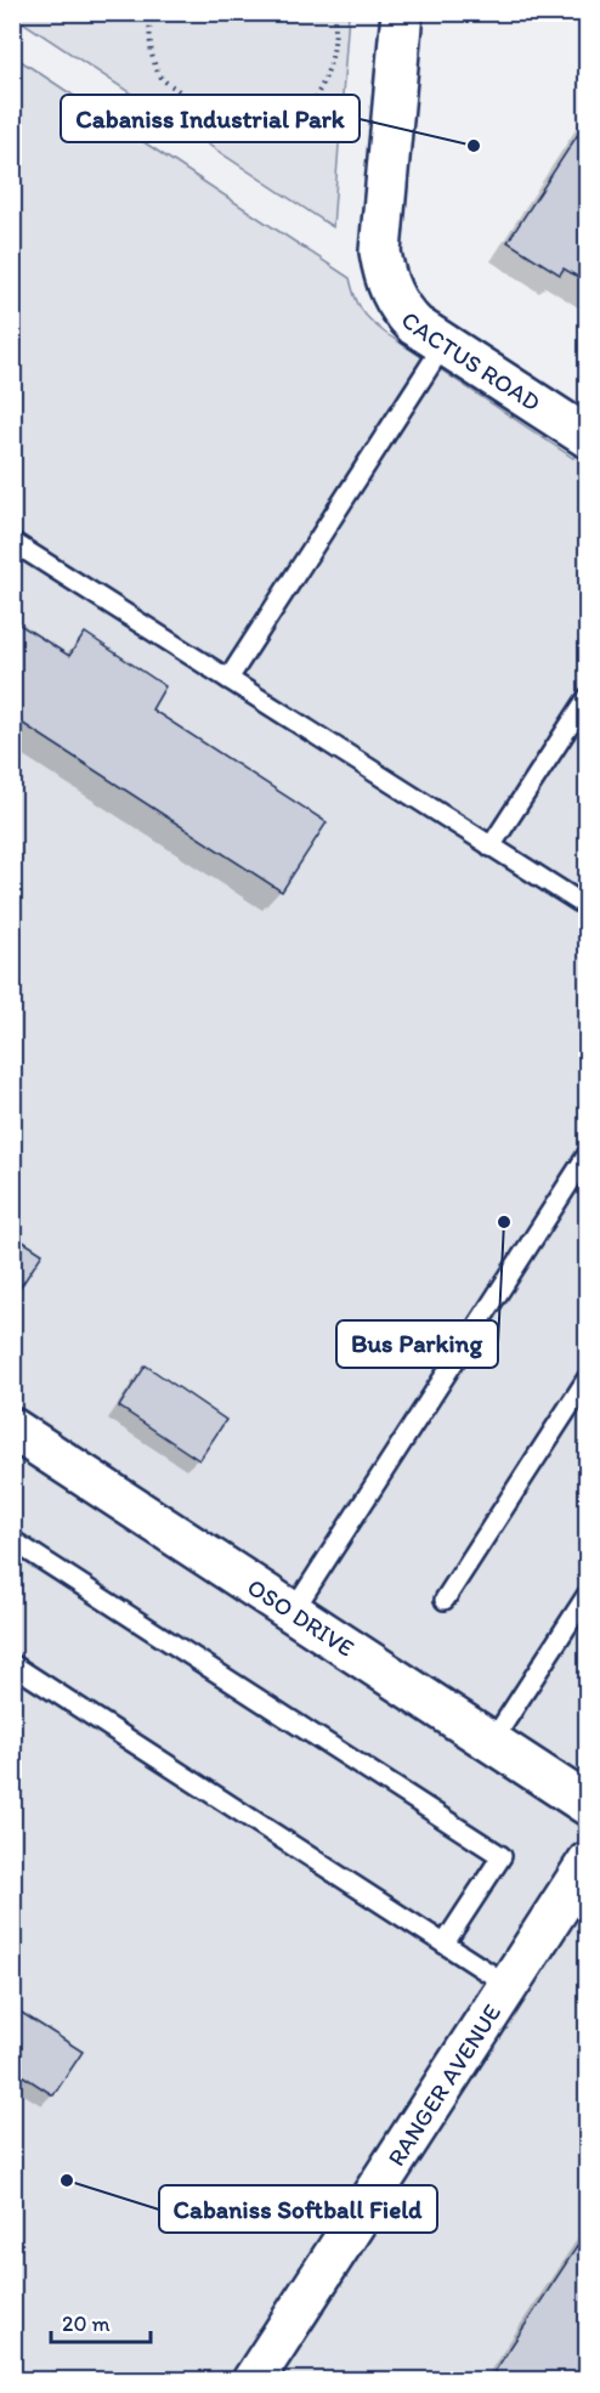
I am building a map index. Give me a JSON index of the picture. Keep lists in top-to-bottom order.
{
  "streets": {
    "street": ["CACTUS ROAD", "OSO DRIVE", "RANGER AVENUE"]
  },
  "places": ["Cabaniss Industrial Park", "Bus Parking", "Cabaniss Softball Field"],
  "scale_bar": "20 m"
}
